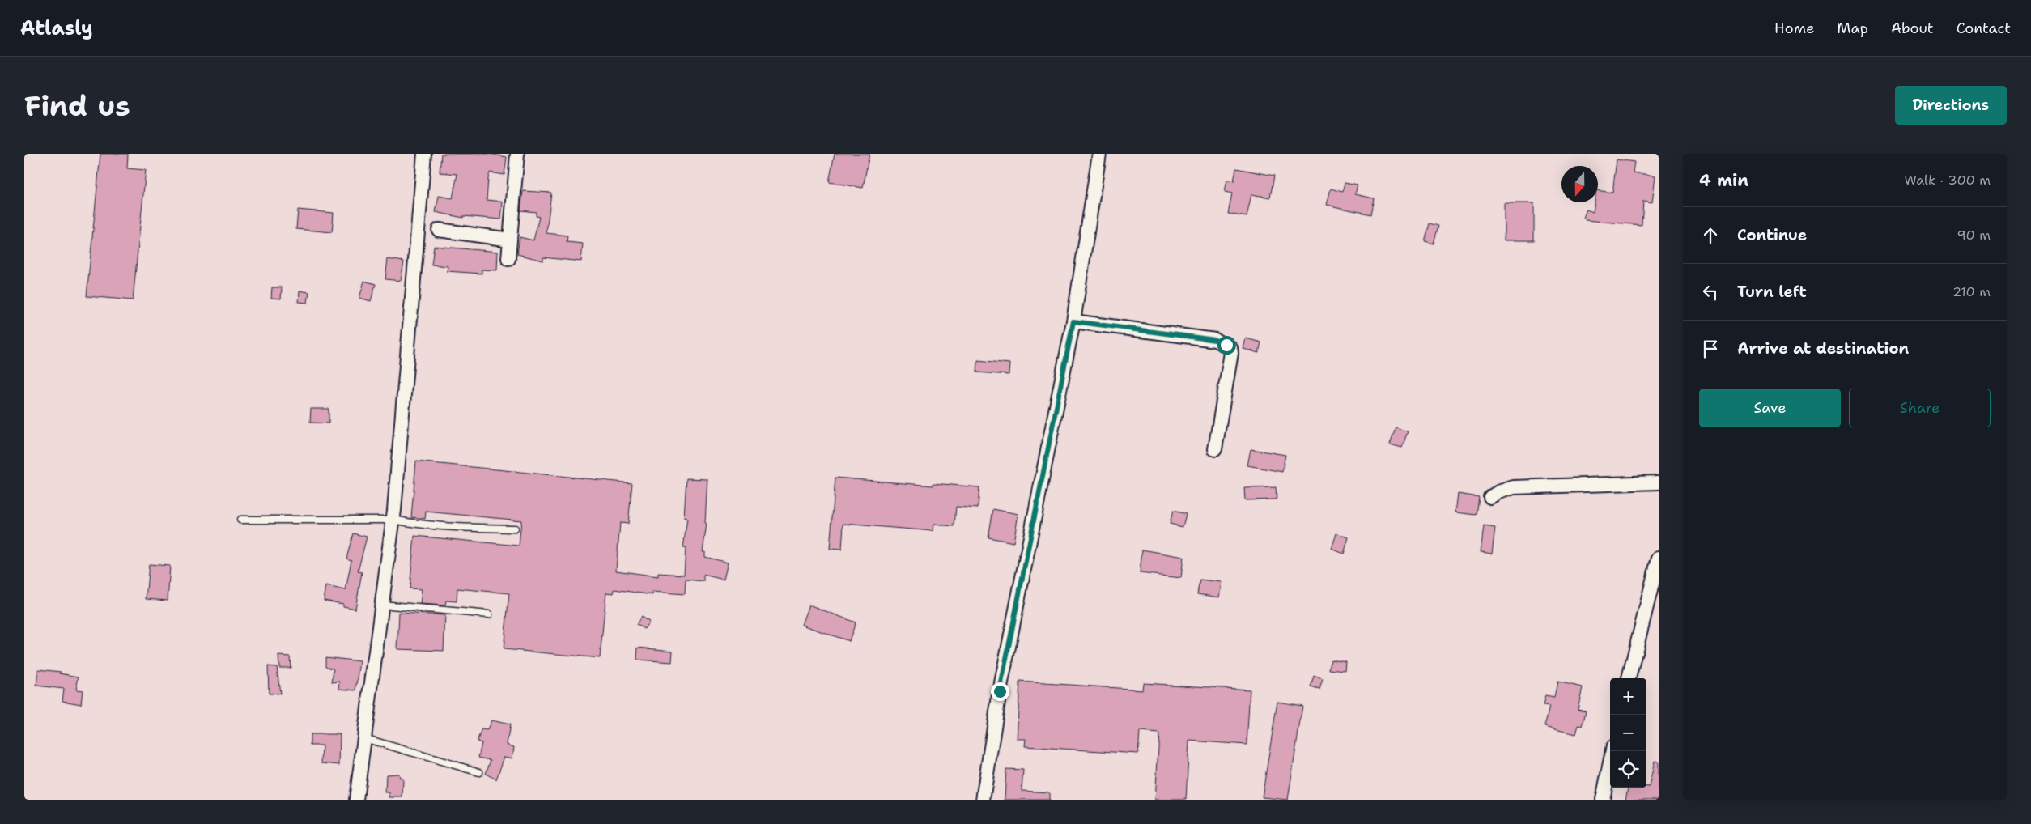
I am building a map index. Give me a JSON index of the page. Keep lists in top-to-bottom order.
{
  "north": "bottom",
  "page": {
    "header": "Atlasly",
    "nav": [
      "Home",
      "Map",
      "About",
      "Contact"
    ],
    "buttons": [
      "Directions",
      ["Save", "Share"]
    ],
    "title": "Find us",
    "heading": ["4 min", "Walk · 300 m"],
    "list": [
      ["Continue", "90 m"],
      ["Turn left", "210 m"],
      "Arrive at destination"
    ],
    "map_buttons": ["+", "−"]
  }
}
